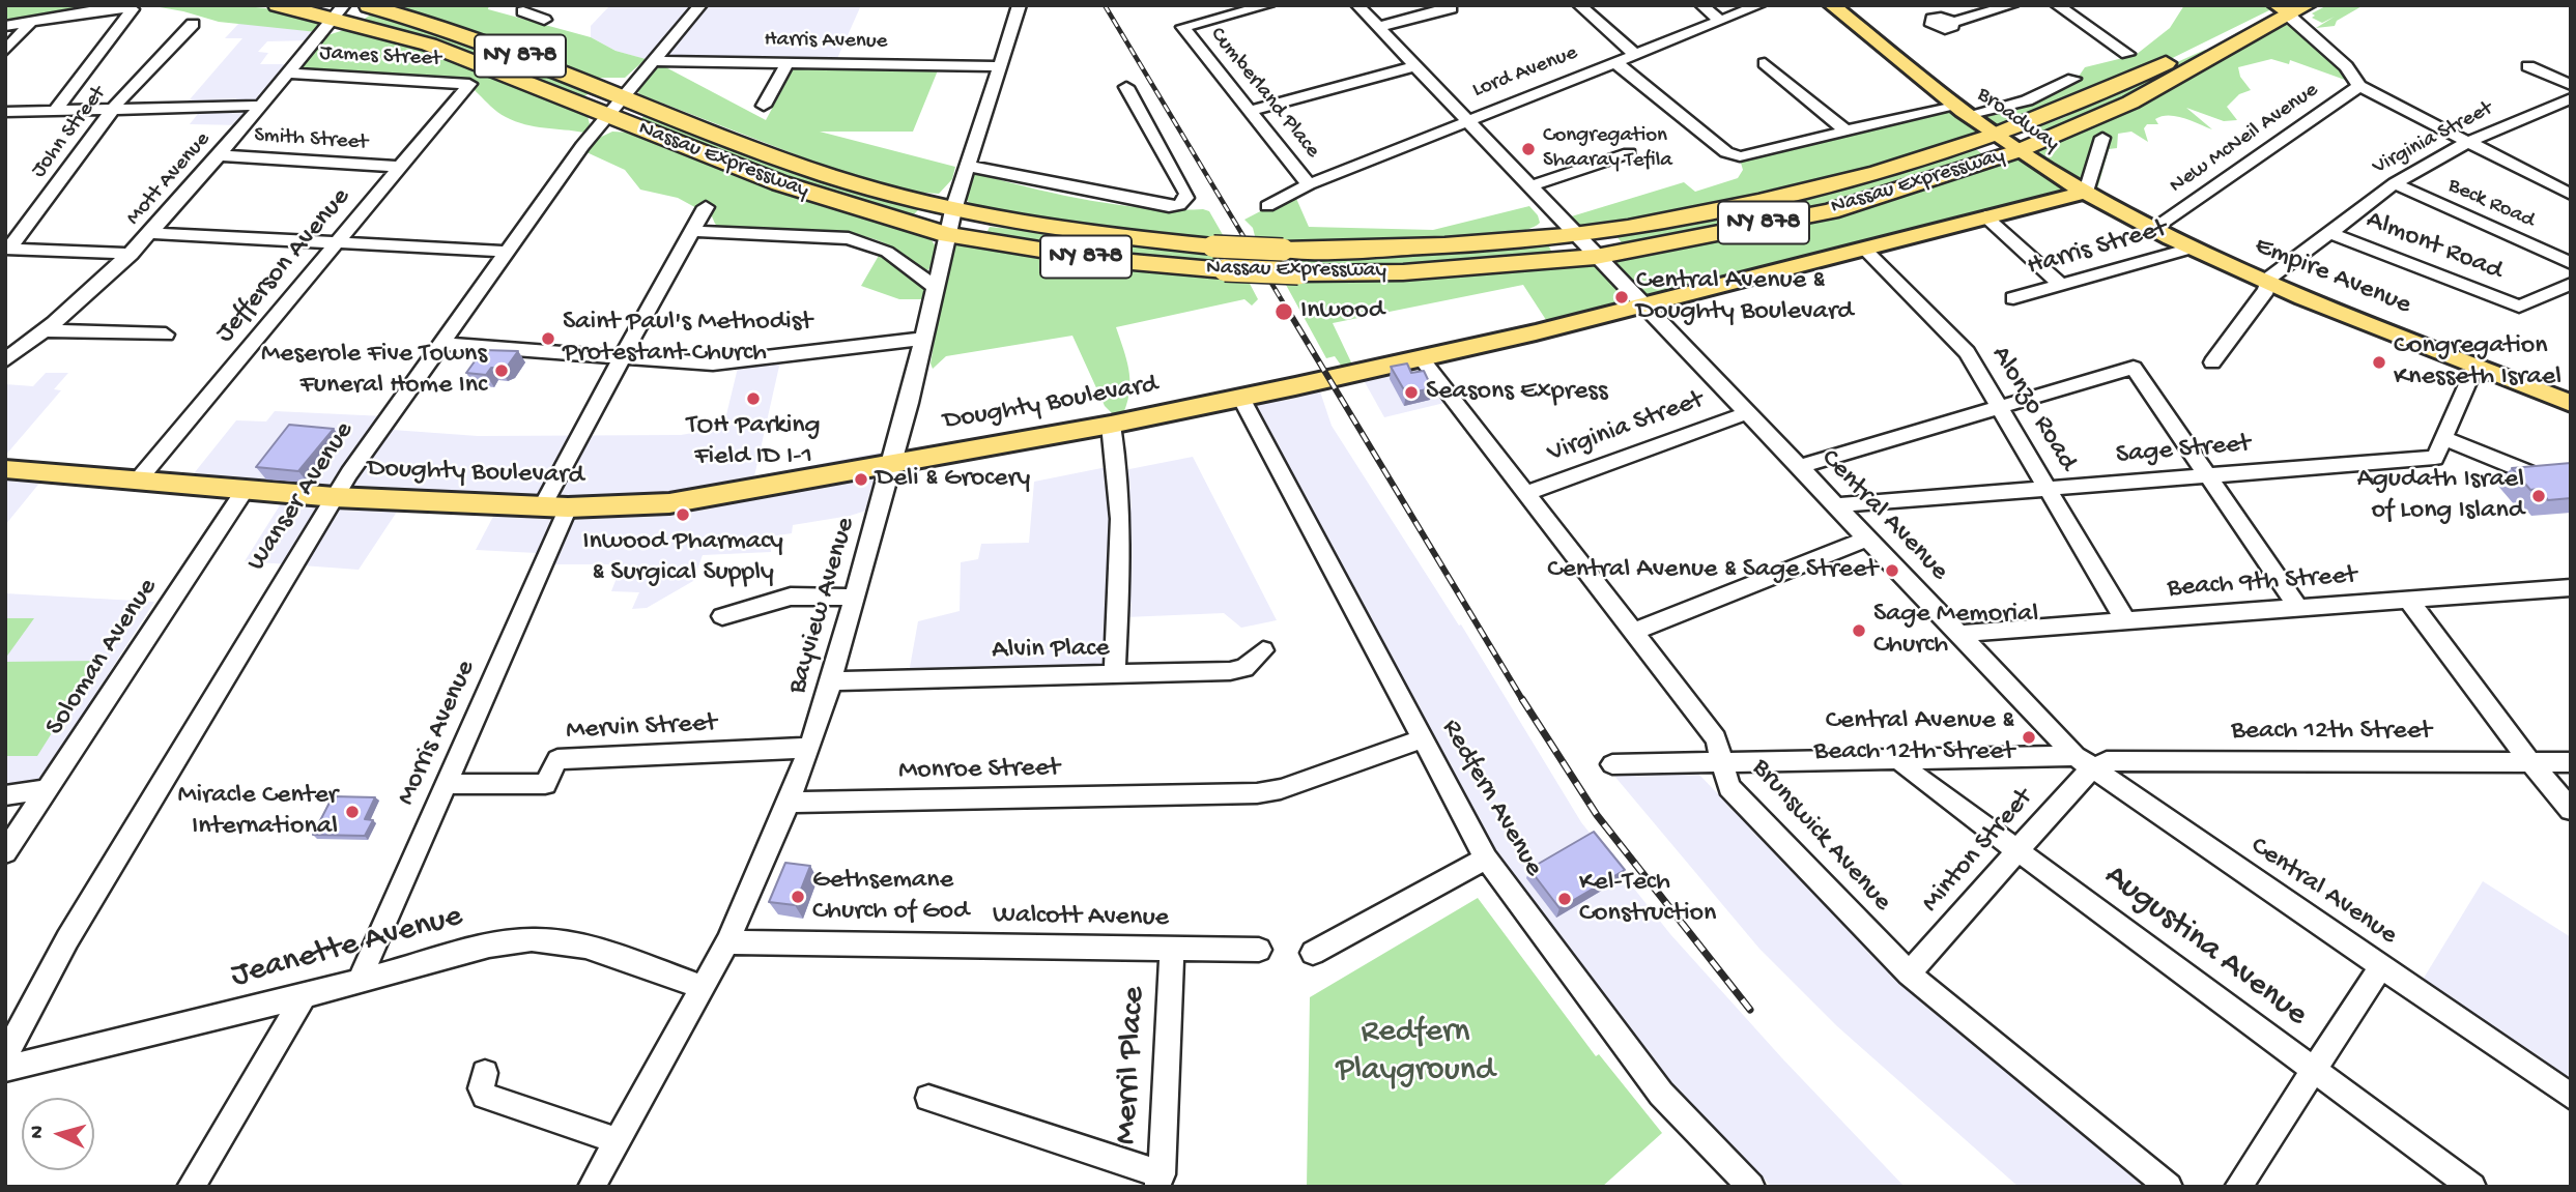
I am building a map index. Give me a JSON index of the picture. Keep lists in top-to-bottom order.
{
  "streets": {
    "highway": ["NY 878", "Nassau Expressway"],
    "main road": ["Broadway", "Empire Avenue", "Doughty Boulevard"],
    "street": [
      "Harris Avenue",
      "James Street",
      "Lord Avenue",
      "Cumberland Place",
      "John Street",
      "New McNeil Avenue",
      "Virginia Street",
      "Smith Street",
      "Mott Avenue",
      "Beck Road",
      "Almont Road",
      "Harris Street",
      "Jefferson Avenue",
      "Alonzo Road",
      "Sage Street",
      "Wanser Avenue",
      "Central Avenue",
      "Beach 9th Street",
      "Bayview Avenue",
      "Alvin Place",
      "Soloman Avenue",
      "Mervin Street",
      "Beach 12th Street",
      "Morris Avenue",
      "Monroe Street",
      "Redfern Avenue",
      "Brunswick Avenue",
      "Minton Street",
      "Walcott Avenue",
      "Augustina Avenue",
      "Jeanette Avenue",
      "Merril Place"
    ]
  },
  "crossings": [
    ["Harris Avenue", "Wanser Avenue"],
    ["Harris Avenue", "Bayview Avenue"],
    ["James Street", "Mott Avenue"],
    ["James Street", "Jefferson Avenue"],
    ["Lord Avenue", "Cumberland Place"],
    ["Lord Avenue", "Central Avenue"],
    ["Broadway", "New McNeil Avenue"],
    ["Broadway", "Nassau Expressway"],
    ["Broadway", "Harris Street"],
    ["Broadway", "Empire Avenue"],
    ["Broadway", "Doughty Boulevard"],
    ["Virginia Street", "Beck Road"],
    ["Virginia Street", "Almont Road"],
    ["Virginia Street", "Empire Avenue"],
    ["Virginia Street", "Central Avenue"],
    ["Virginia Street", "Brunswick Avenue"],
    ["Smith Street", "Mott Avenue"],
    ["Smith Street", "Jefferson Avenue"],
    ["Nassau Expressway", "Mott Avenue"],
    ["Nassau Expressway", "Wanser Avenue"],
    ["Nassau Expressway", "Central Avenue"],
    ["Nassau Expressway", "Bayview Avenue"],
    ["Harris Street", "Empire Avenue"],
    ["Jefferson Avenue", "Doughty Boulevard"],
    ["Empire Avenue", "Sage Street"],
    ["Doughty Boulevard", "Alonzo Road"],
    ["Doughty Boulevard", "Wanser Avenue"],
    ["Doughty Boulevard", "Central Avenue"],
    ["Doughty Boulevard", "Bayview Avenue"],
    ["Doughty Boulevard", "Soloman Avenue"],
    ["Doughty Boulevard", "Morris Avenue"],
    ["Doughty Boulevard", "Redfern Avenue"],
    ["Doughty Boulevard", "Brunswick Avenue"],
    ["Alonzo Road", "Sage Street"],
    ["Alonzo Road", "Beach 9th Street"],
    ["Sage Street", "Central Avenue"],
    ["Central Avenue", "Beach 9th Street"],
    ["Central Avenue", "Beach 12th Street"],
    ["Central Avenue", "Minton Street"],
    ["Bayview Avenue", "Alvin Place"],
    ["Bayview Avenue", "Mervin Street"],
    ["Bayview Avenue", "Monroe Street"],
    ["Bayview Avenue", "Walcott Avenue"],
    ["Bayview Avenue", "Jeanette Avenue"],
    ["Mervin Street", "Morris Avenue"],
    ["Beach 12th Street", "Minton Street"],
    ["Morris Avenue", "Jeanette Avenue"],
    ["Monroe Street", "Redfern Avenue"],
    ["Brunswick Avenue", "Minton Street"],
    ["Minton Street", "Augustina Avenue"],
    ["Walcott Avenue", "Merril Place"]
  ],
  "parks": ["Redfern Playground"],
  "places": [
    "Congregation Shaaray Tefila",
    "Central Avenue & Doughty Boulevard",
    "Inwood",
    "Saint Paul's Methodist Protestant Church",
    "Congregation Knesseth Israel",
    "Meserole Five Towns Funeral Home Inc",
    "Seasons Express",
    "TOH Parking Field ID I-1",
    "Deli & Grocery",
    "Agudath Israel of Long Island",
    "Inwood Pharmacy & Surgical Supply",
    "Central Avenue & Sage Street",
    "Sage Memorial Church",
    "Central Avenue & Beach 12th Street",
    "Miracle Center International",
    "Gethsemane Church of God",
    "Kel-Tech Construction"
  ],
  "north": "left"
}
